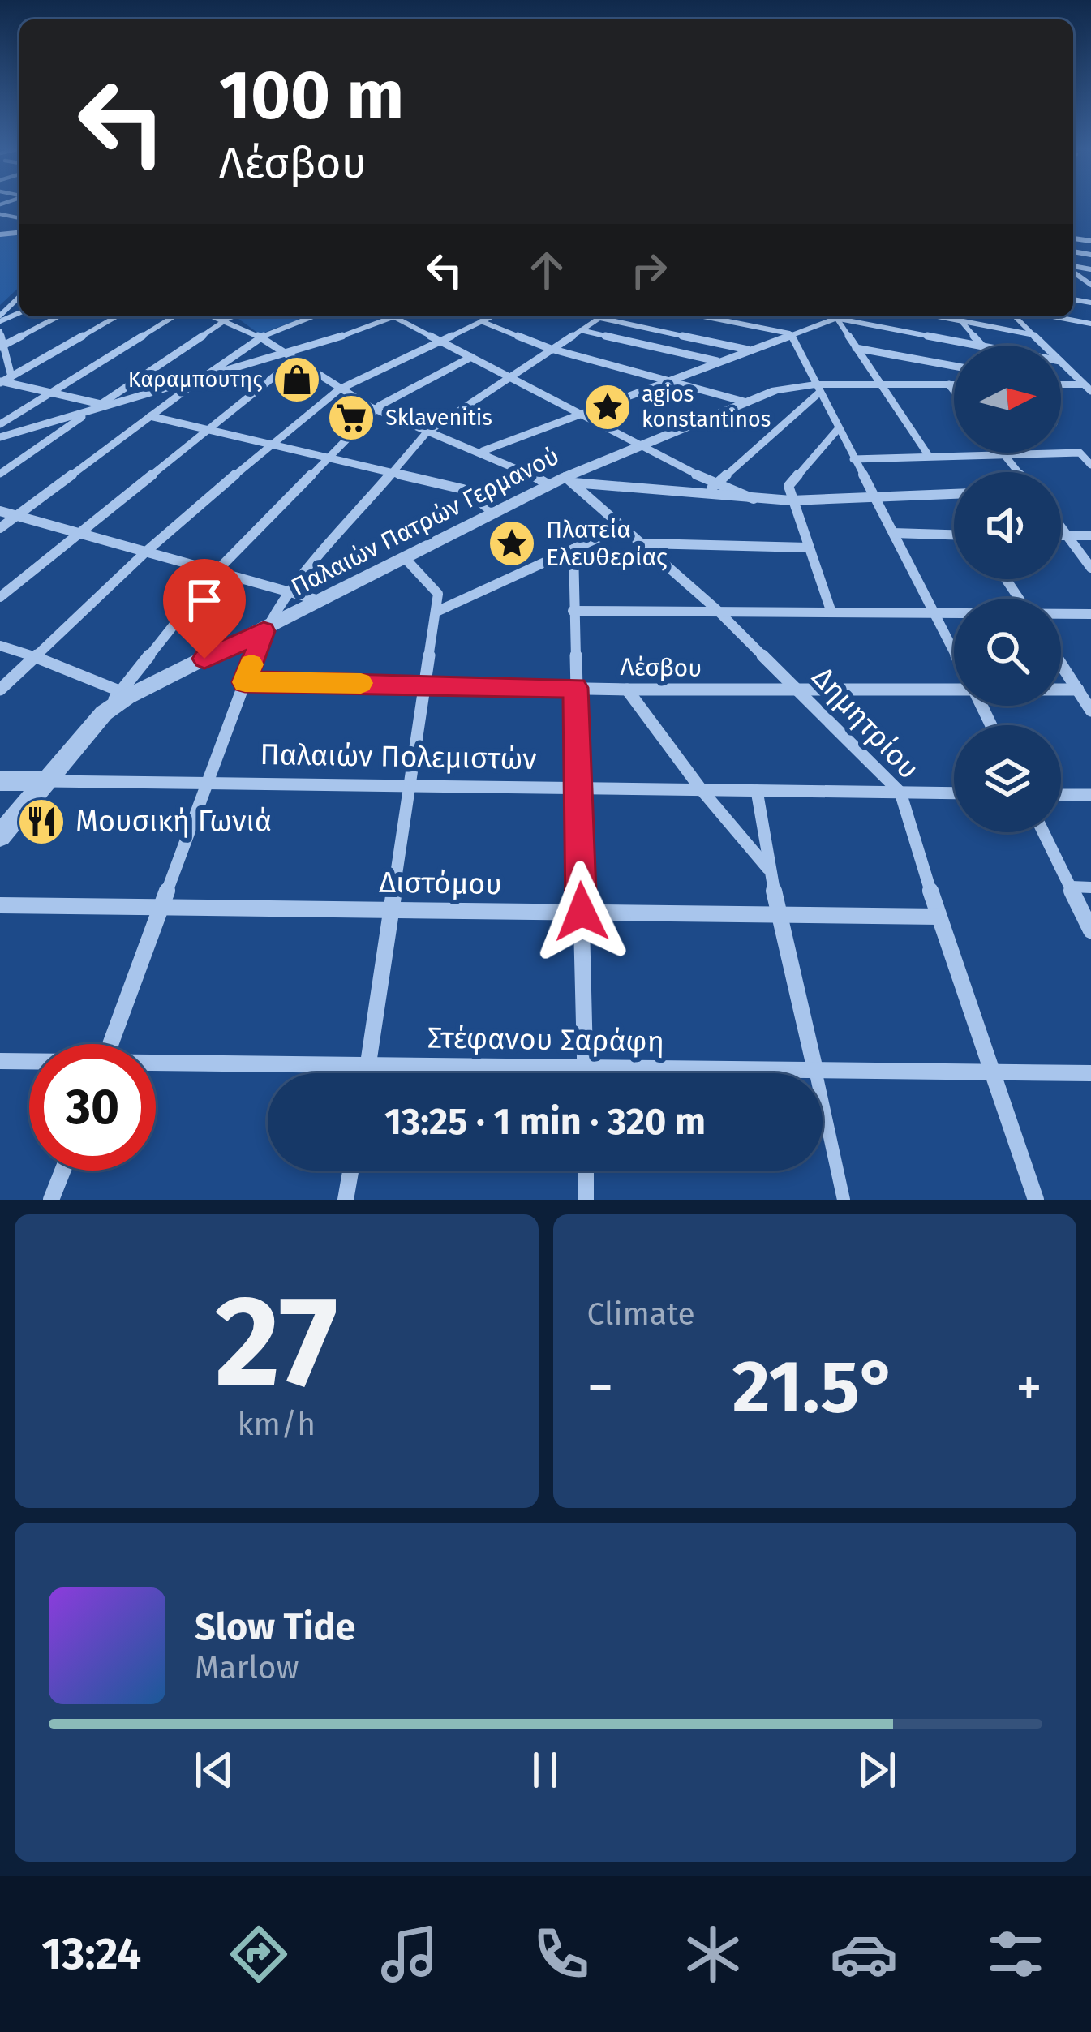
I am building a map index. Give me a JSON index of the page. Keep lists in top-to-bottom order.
{
  "streets": {
    "street": [
      "Παλαιών Πατρών Γερμανού",
      "Λέσβου",
      "Δημητρίου",
      "Παλαιών Πολεμιστών",
      "Διστόμου",
      "Στέφανου Σαράφη"
    ]
  },
  "crossings": [
    ["Παλαιών Πατρών Γερμανού", "Δημητρίου"],
    ["Παλαιών Πατρών Γερμανού", "Παλαιών Πολεμιστών"],
    ["Λέσβου", "Δημητρίου"],
    ["Δημητρίου", "Παλαιών Πολεμιστών"],
    ["Δημητρίου", "Διστόμου"],
    ["Δημητρίου", "Στέφανου Σαράφη"]
  ],
  "places": {
    "shop": ["Καραμπουτης"],
    "place": ["agios konstantinos", "Πλατεία Ελευθερίας"],
    "supermarket": ["Sklavenitis"],
    "restaurant": ["Μουσική Γωνιά"]
  },
  "north": "right",
  "page": {
    "turn": ["100 m", "Λέσβου"],
    "limit": "30",
    "trip": "13:25 · 1 min · 320 m",
    "tile": [
      ["27", "km/h"],
      "Climate"
    ],
    "heat": ["−", "21.5°", "+"],
    "song": ["Slow Tide", "Marlow"],
    "tabs": "13:24"
  }
}
